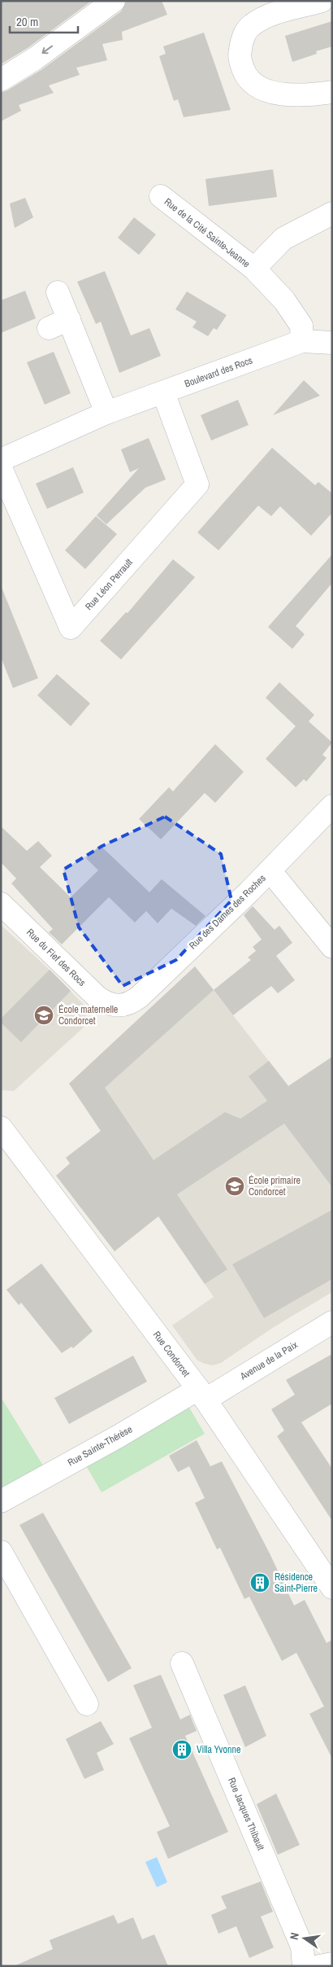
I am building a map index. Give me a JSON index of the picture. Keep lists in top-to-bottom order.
{
  "streets": {
    "street": [
      "Rue de la Cité Sainte-Jeanne",
      "Boulevard des Rocs",
      "Rue Léon Perrault",
      "Rue des Dames des Roches",
      "Rue du Fief des Rocs",
      "Rue Condorcet",
      "Avenue de la Paix",
      "Rue Sainte-Thérèse",
      "Rue Jacques Thibault"
    ]
  },
  "crossings": [
    ["Rue de la Cité Sainte-Jeanne", "Boulevard des Rocs"],
    ["Boulevard des Rocs", "Rue Léon Perrault"],
    ["Rue des Dames des Roches", "Rue du Fief des Rocs"],
    ["Rue Condorcet", "Avenue de la Paix"],
    ["Rue Condorcet", "Rue Sainte-Thérèse"],
    ["Avenue de la Paix", "Rue Sainte-Thérèse"]
  ],
  "places": {
    "school or university": ["École maternelle Condorcet", "École primaire Condorcet"],
    "building": ["Résidence Saint-Pierre", "Villa Yvonne"]
  },
  "scale_bar": "20 m",
  "north": "left"
}
